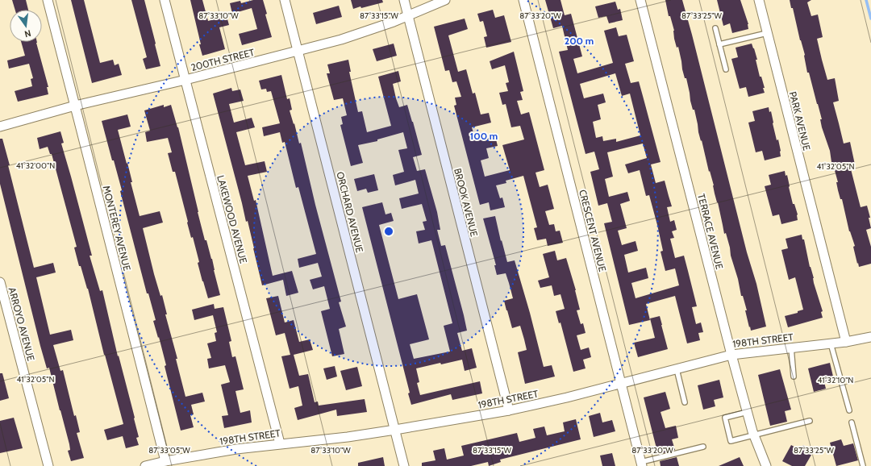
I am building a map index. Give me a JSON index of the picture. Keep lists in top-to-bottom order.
{
  "streets": {
    "street": [
      "200TH STREET",
      "PARK AVENUE",
      "BROOK AVENUE",
      "ORCHARD AVENUE",
      "LAKEWOOD AVENUE",
      "MONTEREY AVENUE",
      "CRESCENT AVENUE",
      "TERRACE AVENUE",
      "ARROYO AVENUE",
      "198TH STREET"
    ]
  },
  "crossings": [
    ["200TH STREET", "BROOK AVENUE"],
    ["200TH STREET", "ORCHARD AVENUE"],
    ["200TH STREET", "LAKEWOOD AVENUE"],
    ["200TH STREET", "MONTEREY AVENUE"],
    ["PARK AVENUE", "198TH STREET"],
    ["BROOK AVENUE", "198TH STREET"],
    ["ORCHARD AVENUE", "198TH STREET"],
    ["LAKEWOOD AVENUE", "198TH STREET"],
    ["MONTEREY AVENUE", "198TH STREET"],
    ["CRESCENT AVENUE", "198TH STREET"],
    ["TERRACE AVENUE", "198TH STREET"]
  ],
  "north": "bottom",
  "coordinates": [
    "87°33'10\"W",
    "87°33'15\"W",
    "87°33'20\"W",
    "87°33'25\"W",
    "41°32'00\"N",
    "41°32'05\"N",
    "41°32'10\"N",
    "87°33'05\"W"
  ],
  "rings": ["200 m", "100 m"]
}
